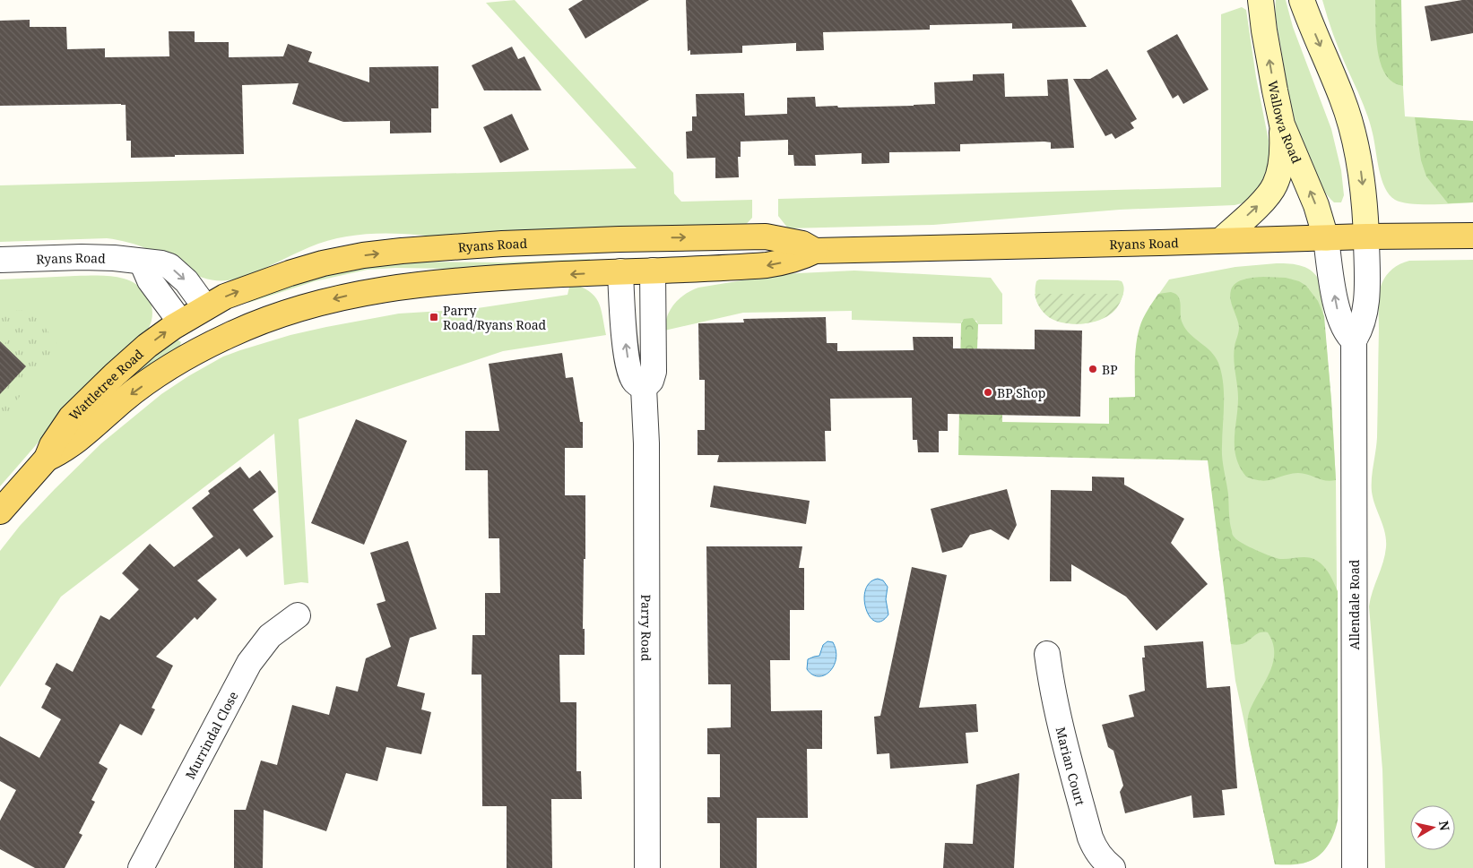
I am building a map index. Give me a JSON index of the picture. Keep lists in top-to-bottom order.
{
  "streets": {
    "main road": [
      "Wallowa Road",
      "Ryans Road",
      "Wattletree Road",
      "Parry Road"
    ],
    "street": ["Allendale Road", "Murrindal Close", "Marian Court"]
  },
  "crossings": [
    ["Wallowa Road", "Ryans Road"],
    ["Ryans Road", "Wattletree Road"],
    ["Ryans Road", "Allendale Road"],
    ["Ryans Road", "Parry Road"]
  ],
  "places": {
    "transit": ["Parry Road/Ryans Road"],
    "other": ["BP", "BP Shop"]
  },
  "north": "right"
}
